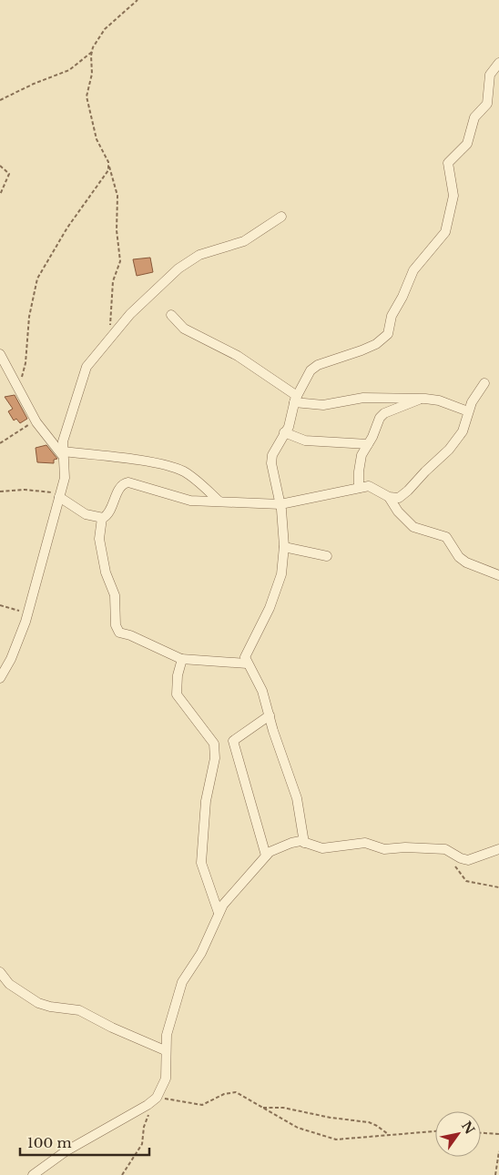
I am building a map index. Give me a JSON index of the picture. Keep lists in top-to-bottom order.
{
  "scale_bar": "100 m",
  "north": "top right"
}
